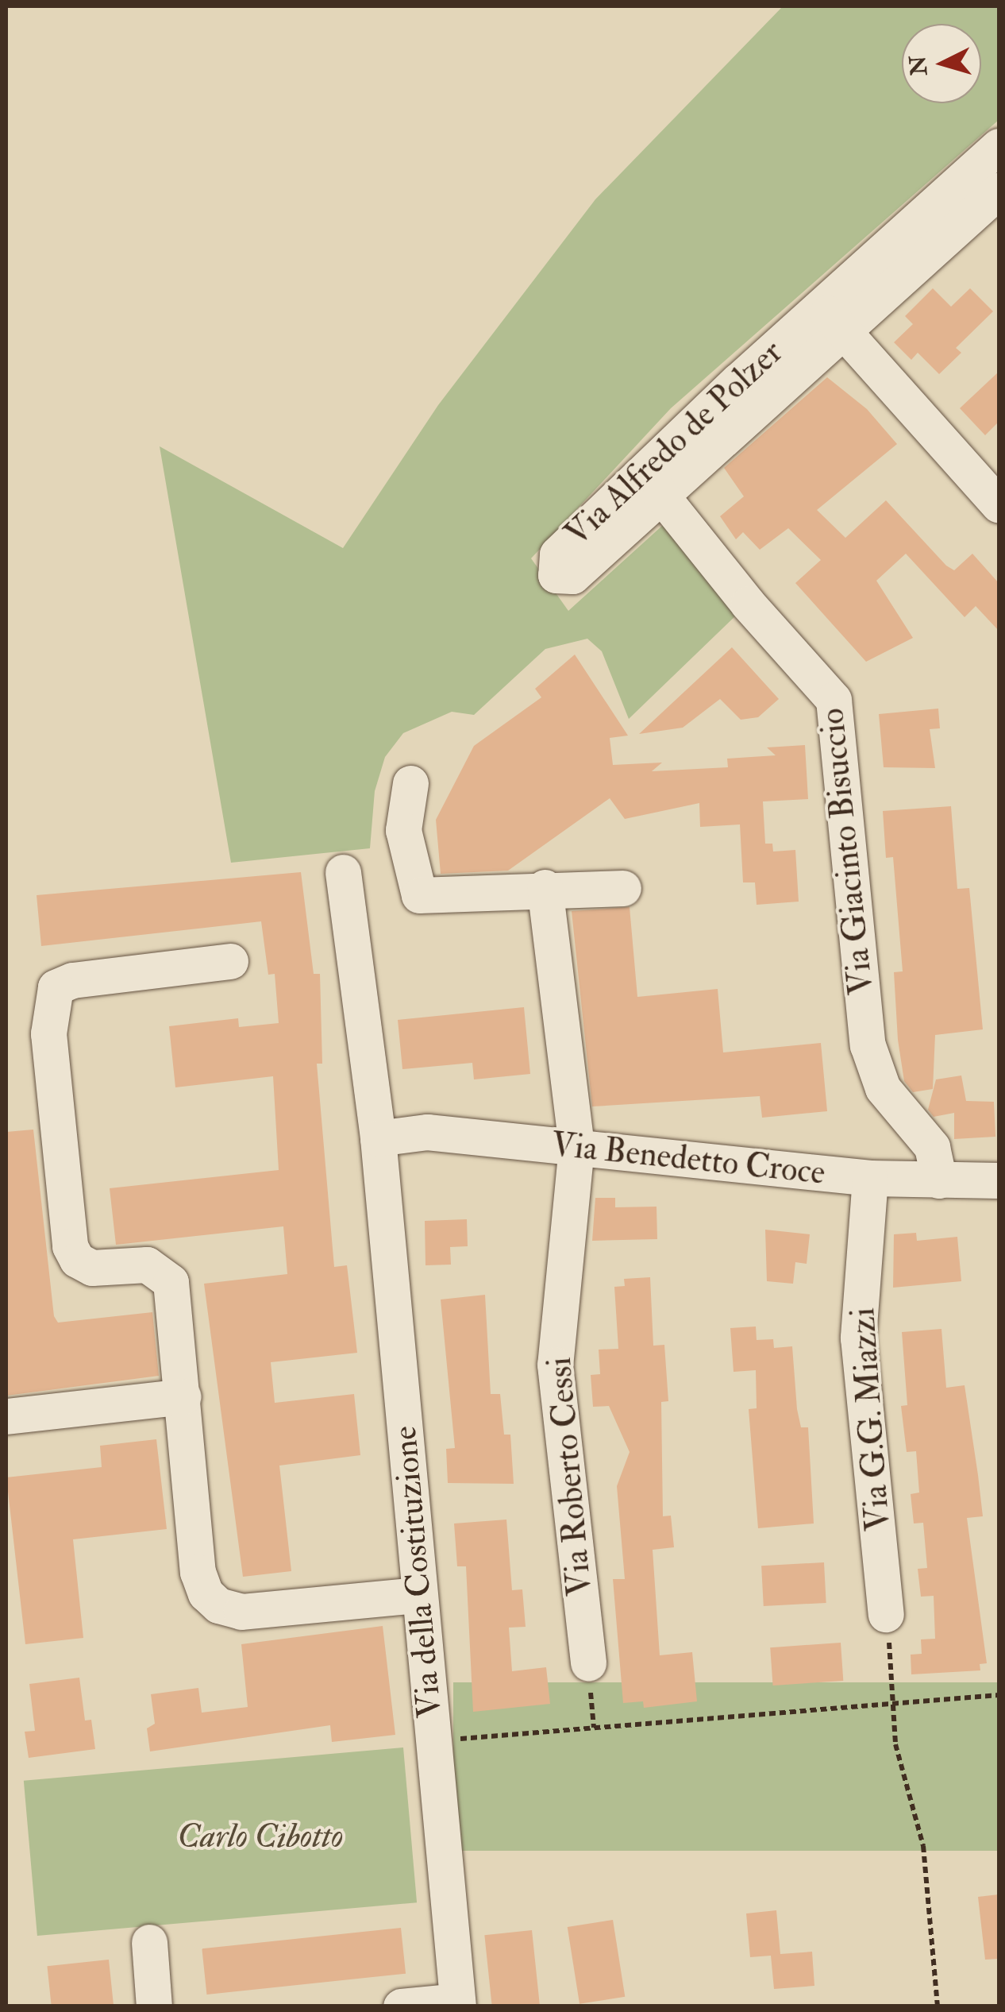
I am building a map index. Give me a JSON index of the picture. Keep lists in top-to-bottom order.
{
  "streets": {
    "street": [
      "Via Alfredo de Polzer",
      "Via Giacinto Bisuccio",
      "Via Benedetto Croce",
      "Via G.G. Miazzi",
      "Via Roberto Cessi",
      "Via della Costituzione"
    ]
  },
  "crossings": [
    ["Via Alfredo de Polzer", "Via Giacinto Bisuccio"],
    ["Via Giacinto Bisuccio", "Via Benedetto Croce"],
    ["Via Benedetto Croce", "Via G.G. Miazzi"],
    ["Via Benedetto Croce", "Via Roberto Cessi"],
    ["Via Benedetto Croce", "Via della Costituzione"]
  ],
  "parks": ["Carlo Cibotto"],
  "north": "left"
}
